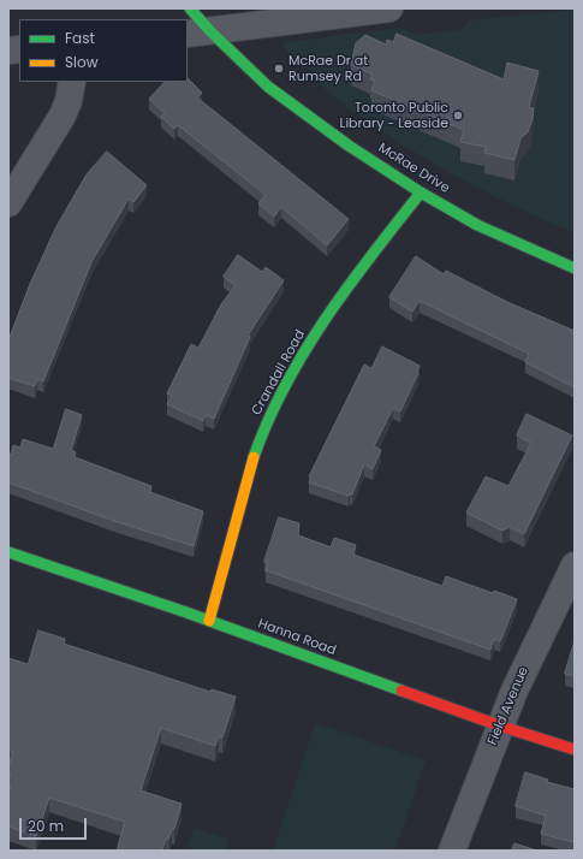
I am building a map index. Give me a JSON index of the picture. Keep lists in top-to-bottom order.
{
  "streets": {
    "street": [
      "McRae Drive",
      "Crandall Road",
      "Hanna Road",
      "Field Avenue"
    ]
  },
  "crossings": [
    ["McRae Drive", "Crandall Road"],
    ["Crandall Road", "Hanna Road"],
    ["Hanna Road", "Field Avenue"]
  ],
  "places": ["McRae Dr at Rumsey Rd", "Toronto Public Library - Leaside"],
  "legend": ["Fast", "Slow"],
  "scale_bar": "20 m"
}
